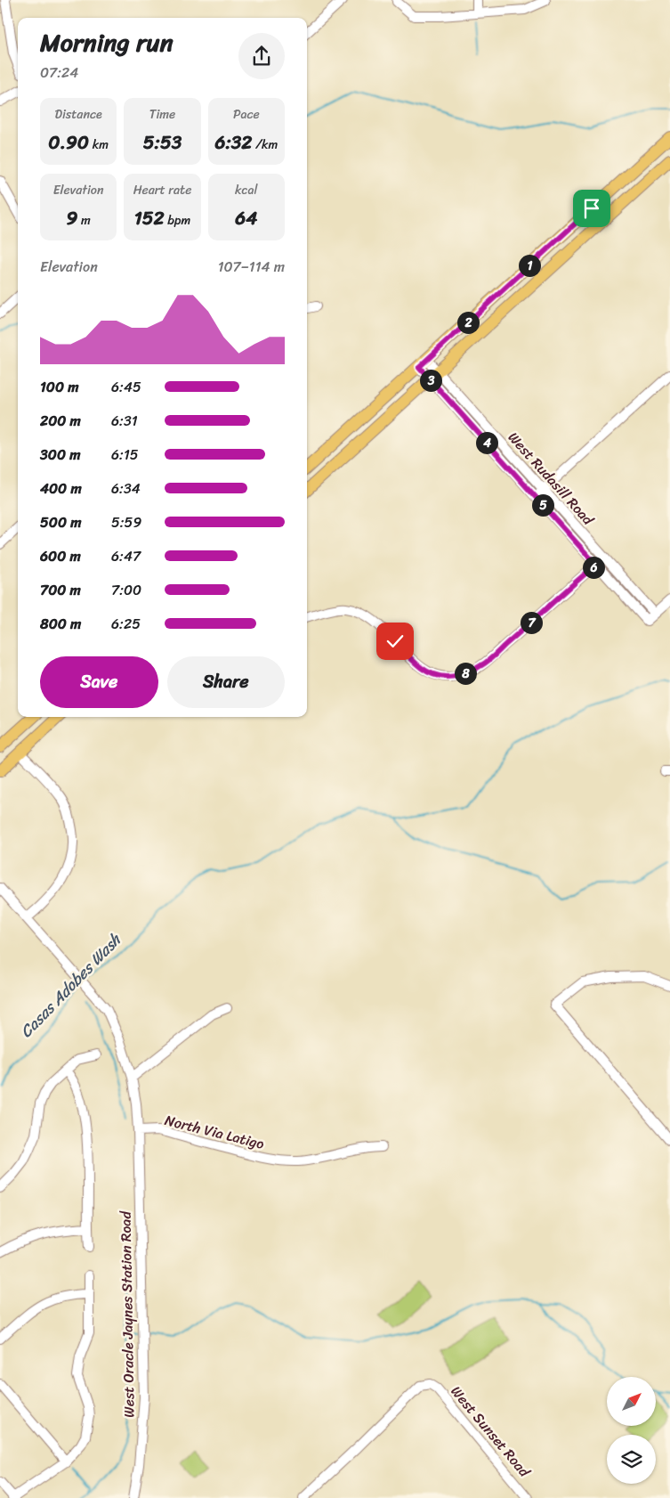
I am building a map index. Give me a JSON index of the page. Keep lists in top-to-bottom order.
{
  "streets": {
    "street": [
      "West Rudasill Road",
      "North Via Latigo",
      "West Oracle Jaynes Station Road",
      "West Sunset Road"
    ]
  },
  "crossings": [
    ["North Via Latigo", "West Oracle Jaynes Station Road"]
  ],
  "water": ["Casas Adobes Wash"],
  "north": "top right",
  "page": {
    "heading": ["Morning run", "07:24"],
    "stats": [
      ["Distance", "0.90 km"],
      ["Time", "5:53"],
      ["Pace", "6:32 /km"],
      ["Elevation", "9 m"],
      ["Heart rate", "152 bpm"],
      ["kcal", "64"]
    ],
    "chart": ["Elevation", "107–114 m"],
    "pins": [
      "1",
      "2",
      "3",
      "4",
      "5",
      "6",
      "7",
      "8"
    ],
    "list": [
      {
        "name": "100 m",
        "note": "6:45"
      },
      {
        "name": "200 m",
        "note": "6:31"
      },
      {
        "name": "300 m",
        "note": "6:15"
      },
      {
        "name": "400 m",
        "note": "6:34"
      },
      {
        "name": "500 m",
        "note": "5:59"
      },
      {
        "name": "600 m",
        "note": "6:47"
      },
      {
        "name": "700 m",
        "note": "7:00"
      },
      {
        "name": "800 m",
        "note": "6:25"
      }
    ],
    "buttons": ["Save", "Share"]
  }
}
